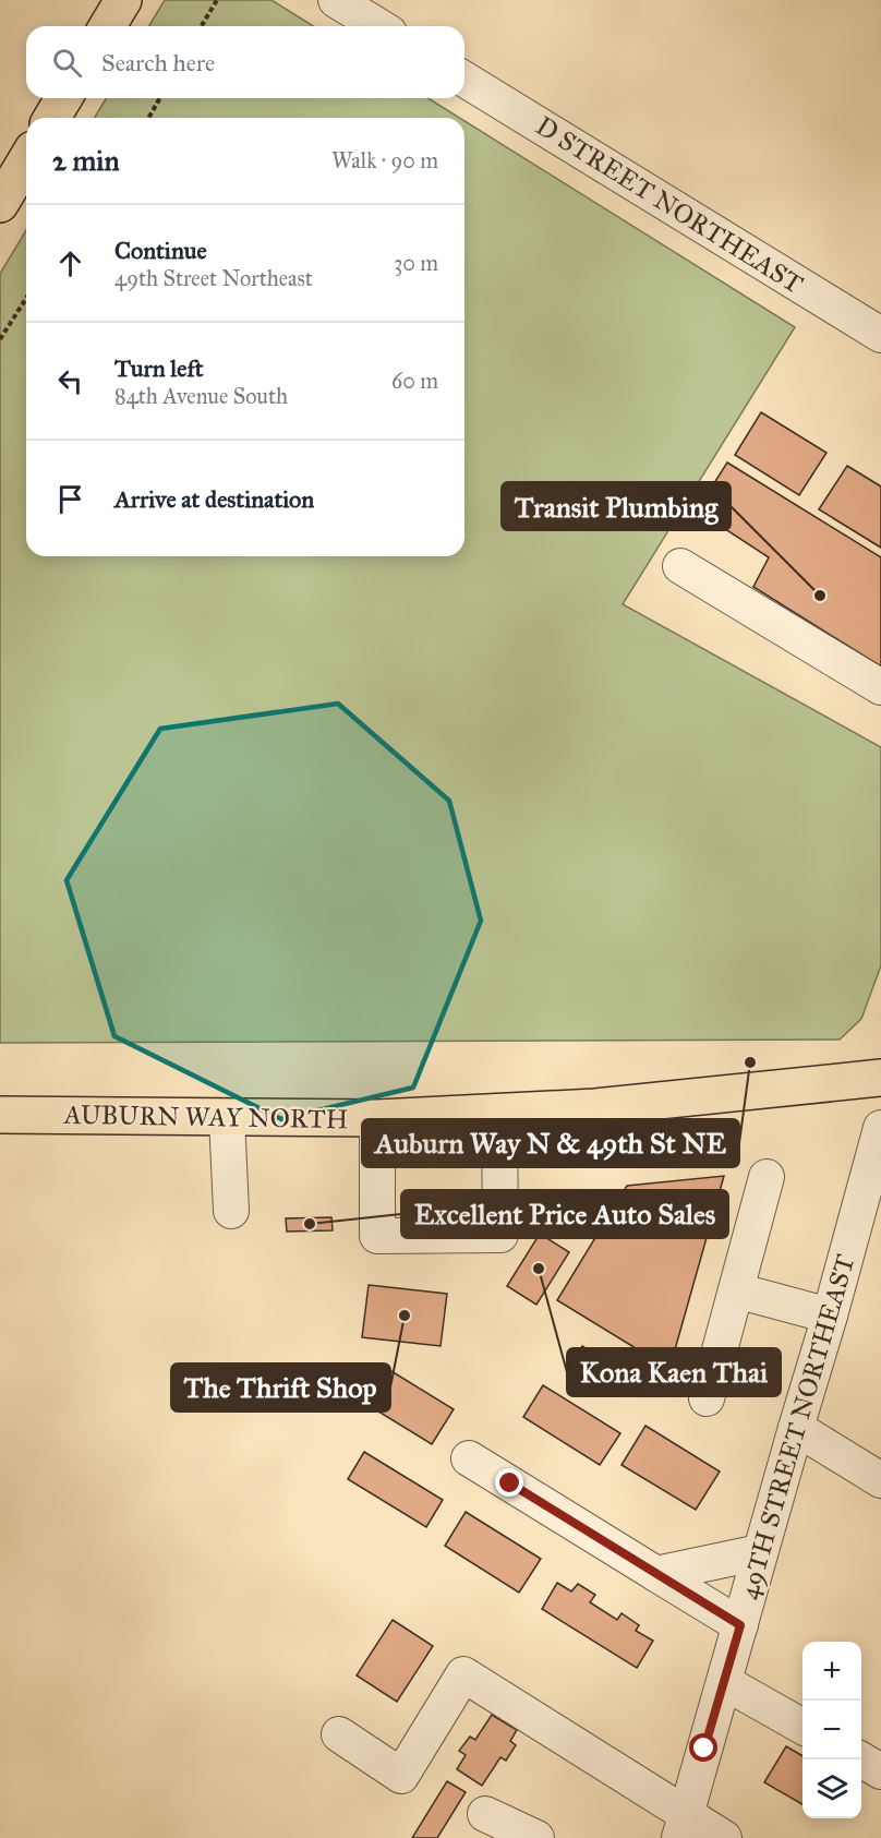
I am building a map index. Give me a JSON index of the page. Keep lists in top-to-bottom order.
{
  "streets": {
    "main road": ["AUBURN WAY NORTH"],
    "street": ["D STREET NORTHEAST", "49TH STREET NORTHEAST"]
  },
  "places": [
    "Transit Plumbing",
    "Auburn Way N & 49th St NE",
    "Excellent Price Auto Sales",
    "Kona Kaen Thai",
    "The Thrift Shop"
  ],
  "page": {
    "search": "Search here",
    "heading": ["2 min", "Walk · 90 m"],
    "list": [
      ["Continue", "49th Street Northeast", "30 m"],
      ["Turn left", "84th Avenue South", "60 m"],
      "Arrive at destination"
    ],
    "map_buttons": ["+", "−"]
  }
}
